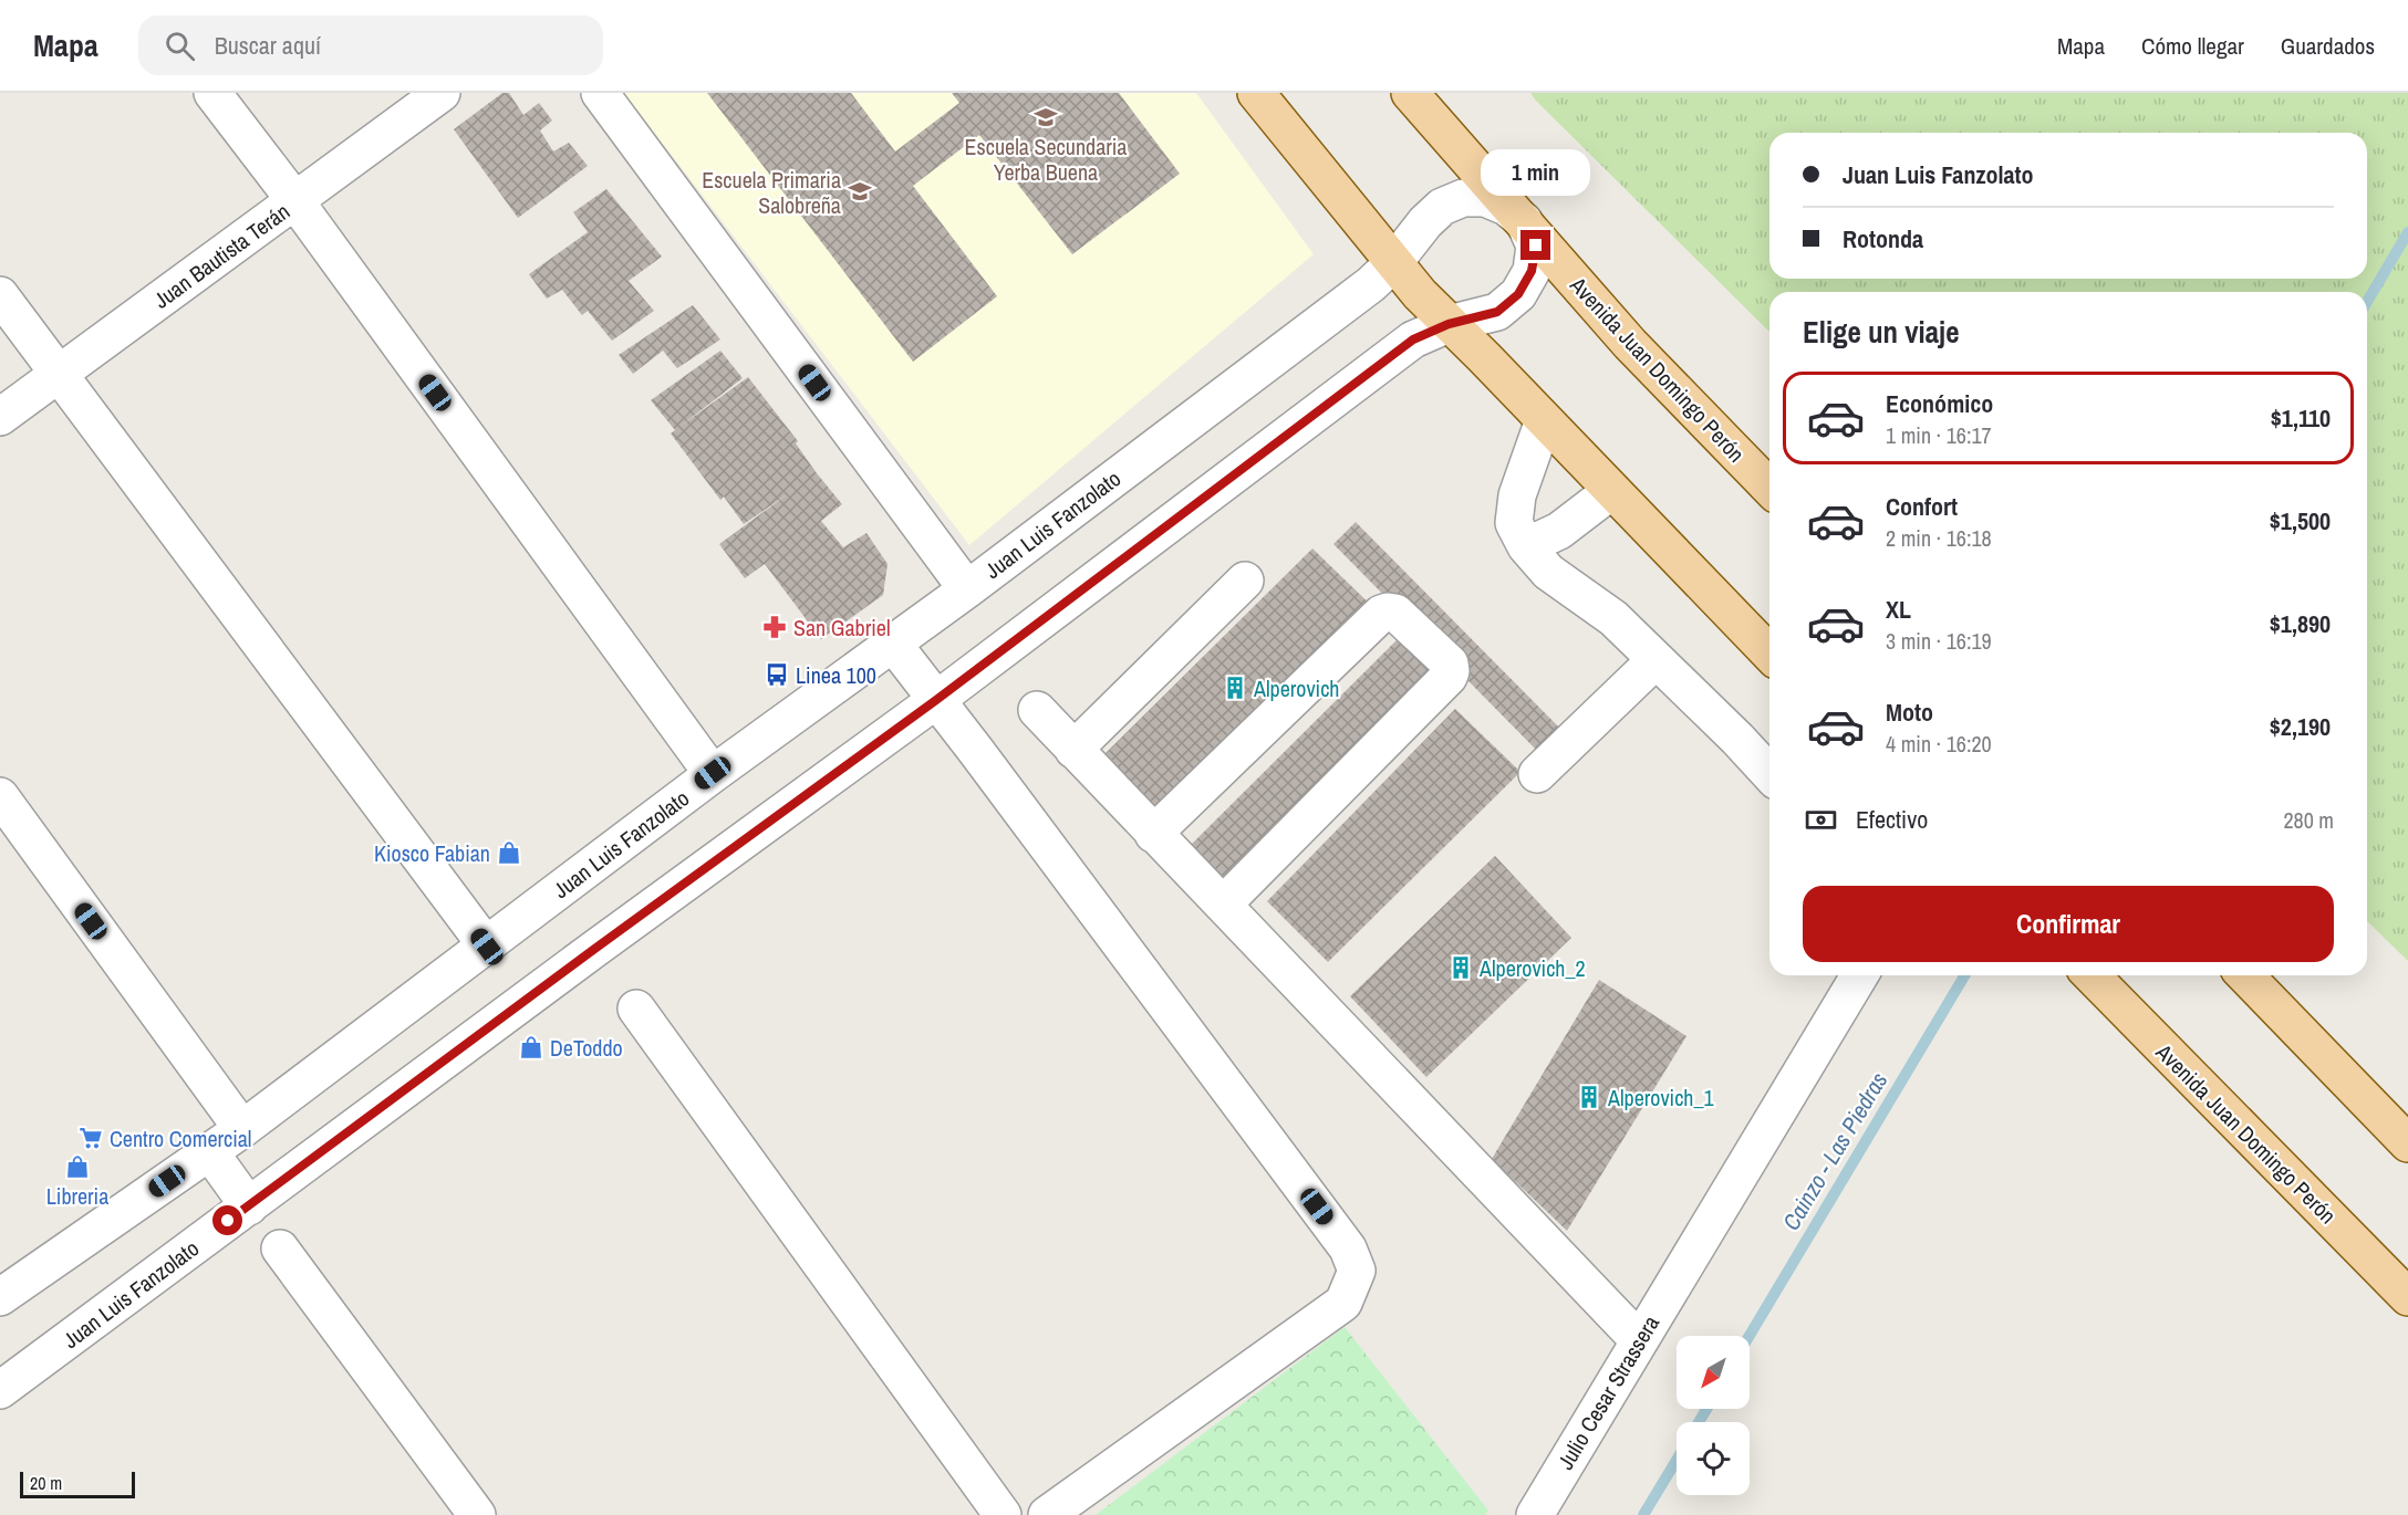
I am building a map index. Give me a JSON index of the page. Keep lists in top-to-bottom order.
{
  "streets": {
    "main road": ["Avenida Juan Domingo Perón"],
    "street": ["Juan Bautista Terán", "Juan Luis Fanzolato", "Julio Cesar Strassera"]
  },
  "crossings": [
    ["Avenida Juan Domingo Perón", "Juan Luis Fanzolato"]
  ],
  "water": ["Cainzo - Las Piedras"],
  "places": {
    "school or university": ["Escuela Secundaria Yerba Buena", "Escuela Primaria Salobreña"],
    "pharmacy": ["San Gabriel"],
    "bus stop": ["Linea 100"],
    "building": ["Alperovich", "Alperovich_2", "Alperovich_1"],
    "shop": ["Kiosco Fabian", "DeToddo", "Libreria"],
    "supermarket": ["Centro Comercial"]
  },
  "scale_bar": "20 m",
  "north": "bottom left",
  "page": {
    "header": "Mapa",
    "search": "Buscar aquí",
    "nav": ["Mapa", "Cómo llegar", "Guardados"],
    "banner": ["Juan Luis Fanzolato", "Rotonda"],
    "bubble": "1 min",
    "heading": "Elige un viaje",
    "list": [
      {
        "name": "Económico",
        "note": "1 min · 16:17",
        "value": "$1,110"
      },
      {
        "name": "Confort",
        "note": "2 min · 16:18",
        "value": "$1,500"
      },
      {
        "name": "XL",
        "note": "3 min · 16:19",
        "value": "$1,890"
      },
      {
        "name": "Moto",
        "note": "4 min · 16:20",
        "value": "$2,190"
      }
    ],
    "pay": ["Efectivo", "280 m"],
    "buttons": "Confirmar",
    "scale": "20 m"
  }
}
